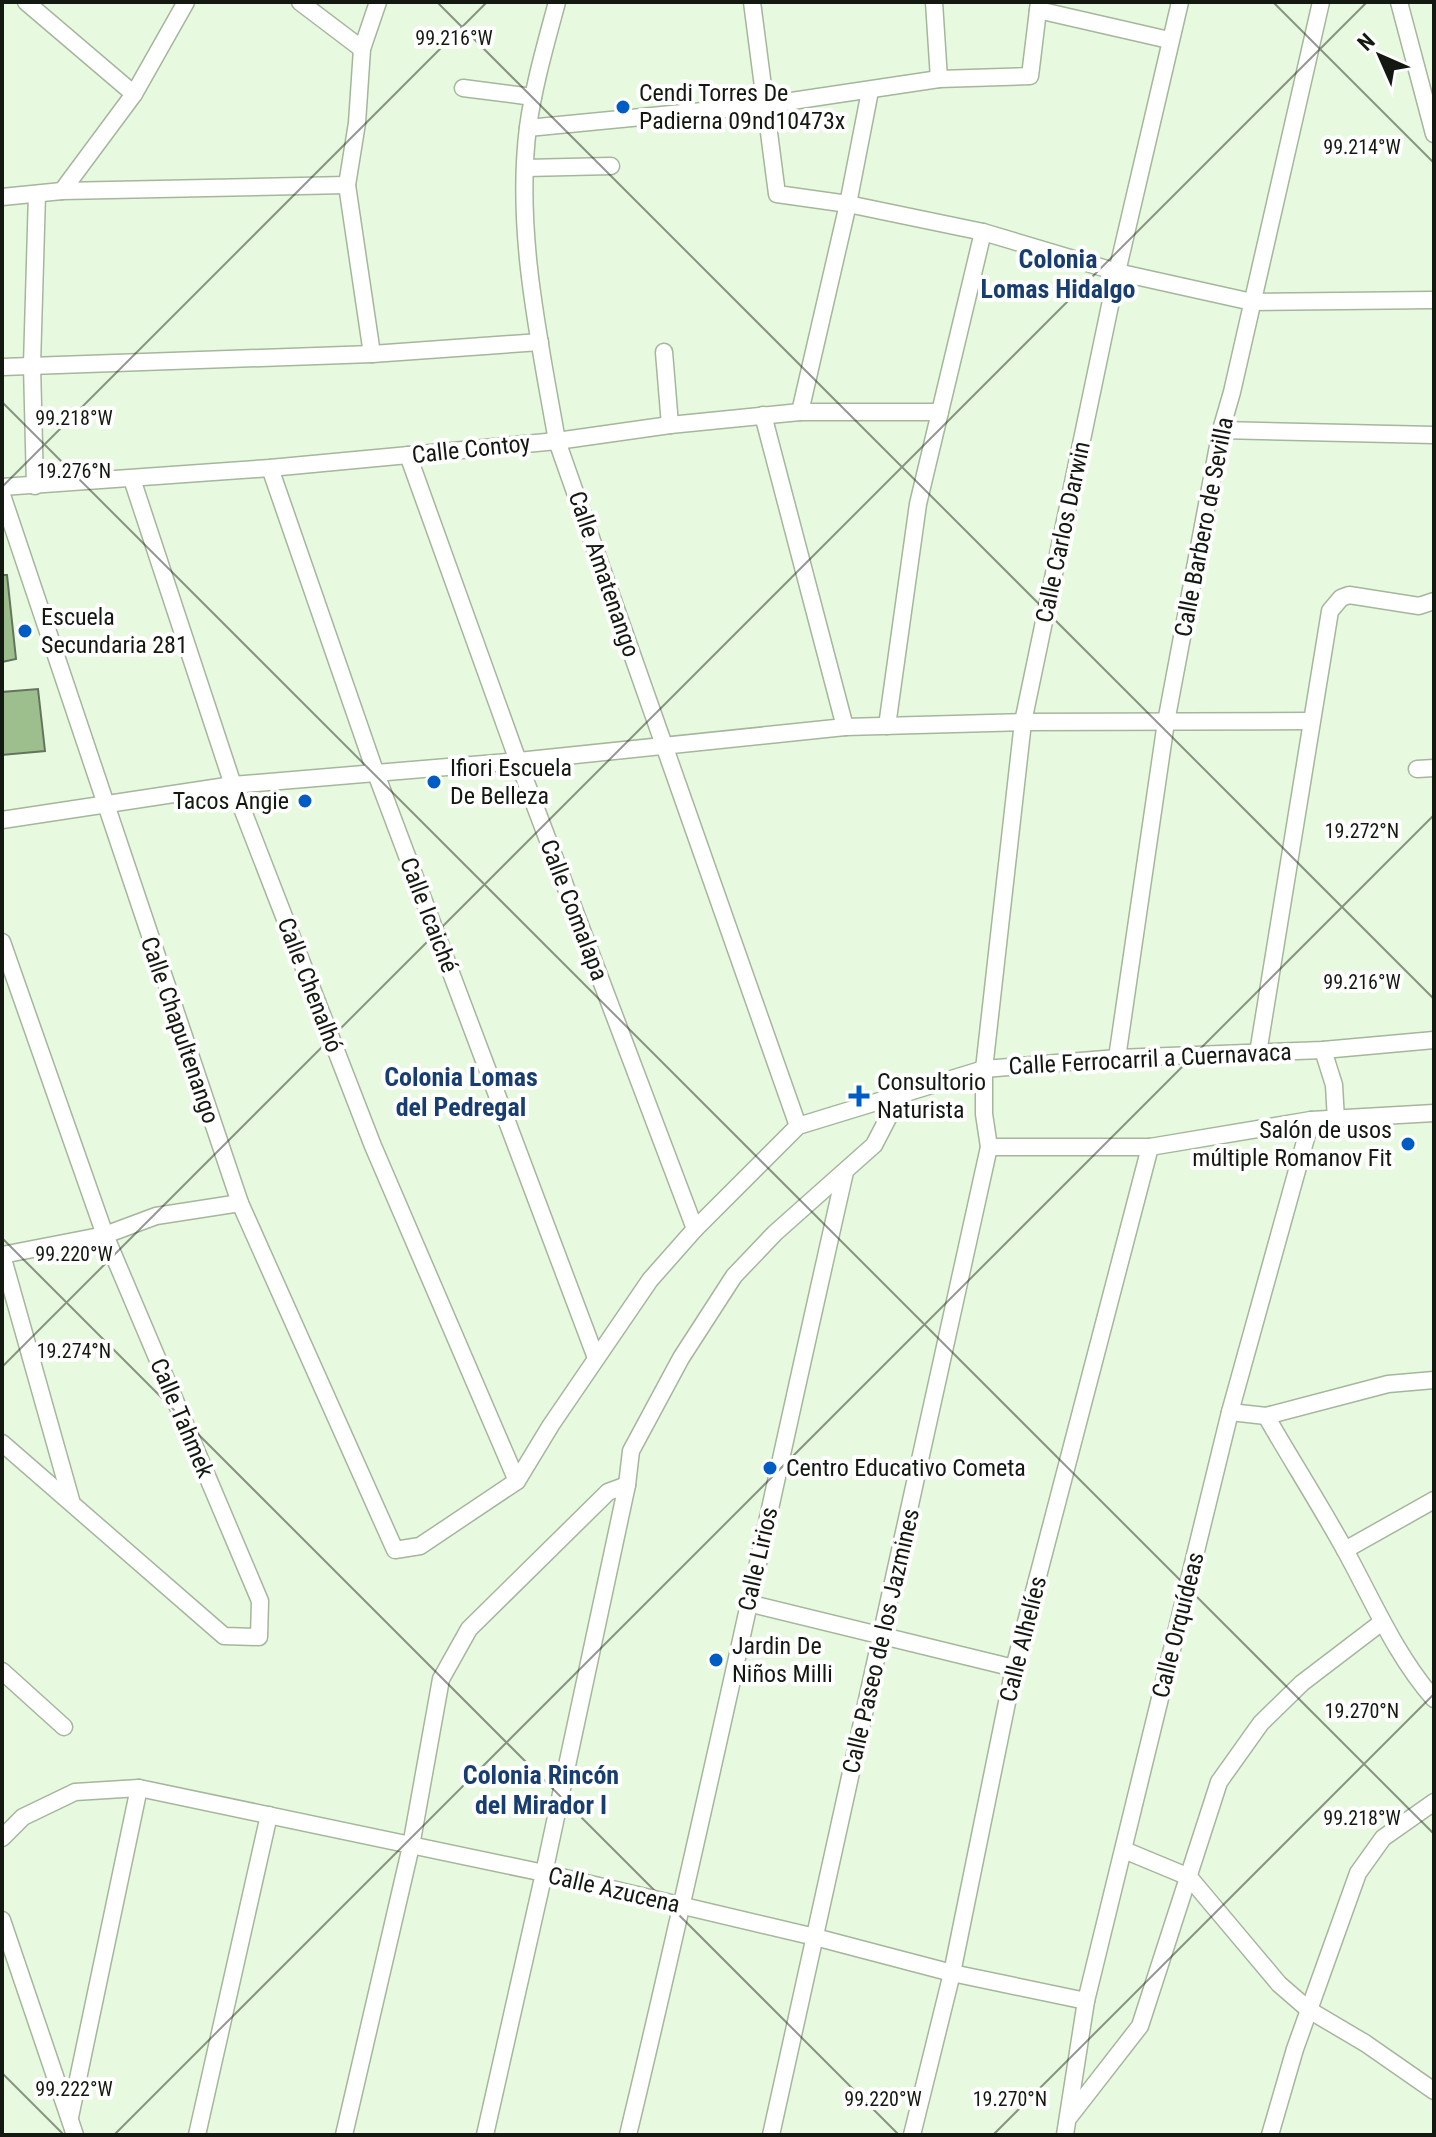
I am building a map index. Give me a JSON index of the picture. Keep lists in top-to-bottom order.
{
  "streets": {
    "street": [
      "Calle Contoy",
      "Calle Barbero de Sevilla",
      "Calle Carlos Darwin",
      "Calle Amatenango",
      "Calle Comalapa",
      "Calle Icaiché",
      "Calle Chenalhó",
      "Calle Chapultenango",
      "Calle Ferrocarril a Cuernavaca",
      "Calle Tahmek",
      "Calle Lirios",
      "Calle Orquídeas",
      "Calle Alhelíes",
      "Calle Paseo de los Jazmines",
      "Calle Azucena"
    ]
  },
  "crossings": [
    ["Calle Contoy", "Calle Amatenango"],
    ["Calle Contoy", "Calle Comalapa"],
    ["Calle Contoy", "Calle Icaiché"],
    ["Calle Contoy", "Calle Chenalhó"],
    ["Calle Barbero de Sevilla", "Calle Ferrocarril a Cuernavaca"],
    ["Calle Carlos Darwin", "Calle Ferrocarril a Cuernavaca"],
    ["Calle Carlos Darwin", "Calle Paseo de los Jazmines"],
    ["Calle Amatenango", "Calle Ferrocarril a Cuernavaca"],
    ["Calle Comalapa", "Calle Ferrocarril a Cuernavaca"],
    ["Calle Icaiché", "Calle Ferrocarril a Cuernavaca"],
    ["Calle Chenalhó", "Calle Ferrocarril a Cuernavaca"],
    ["Calle Chapultenango", "Calle Ferrocarril a Cuernavaca"],
    ["Calle Ferrocarril a Cuernavaca", "Calle Paseo de los Jazmines"],
    ["Calle Lirios", "Calle Azucena"],
    ["Calle Orquídeas", "Calle Azucena"],
    ["Calle Alhelíes", "Calle Azucena"],
    ["Calle Paseo de los Jazmines", "Calle Azucena"]
  ],
  "districts": ["Colonia Lomas Hidalgo", "Colonia Lomas del Pedregal", "Colonia Rincón del Mirador I"],
  "places": {
    "other": [
      "Cendi Torres De Padierna 09nd10473x",
      "Escuela Secundaria 281",
      "Ifiori Escuela De Belleza",
      "Tacos Angie",
      "Salón de usos múltiple Romanov Fit",
      "Centro Educativo Cometa",
      "Jardin De Niños Milli"
    ],
    "health": ["Consultorio Naturista"]
  },
  "north": "top left",
  "coordinates": [
    "99.216°W",
    "99.214°W",
    "99.218°W",
    "19.276°N",
    "19.272°N",
    "99.220°W",
    "19.274°N",
    "19.270°N",
    "99.222°W"
  ]
}
